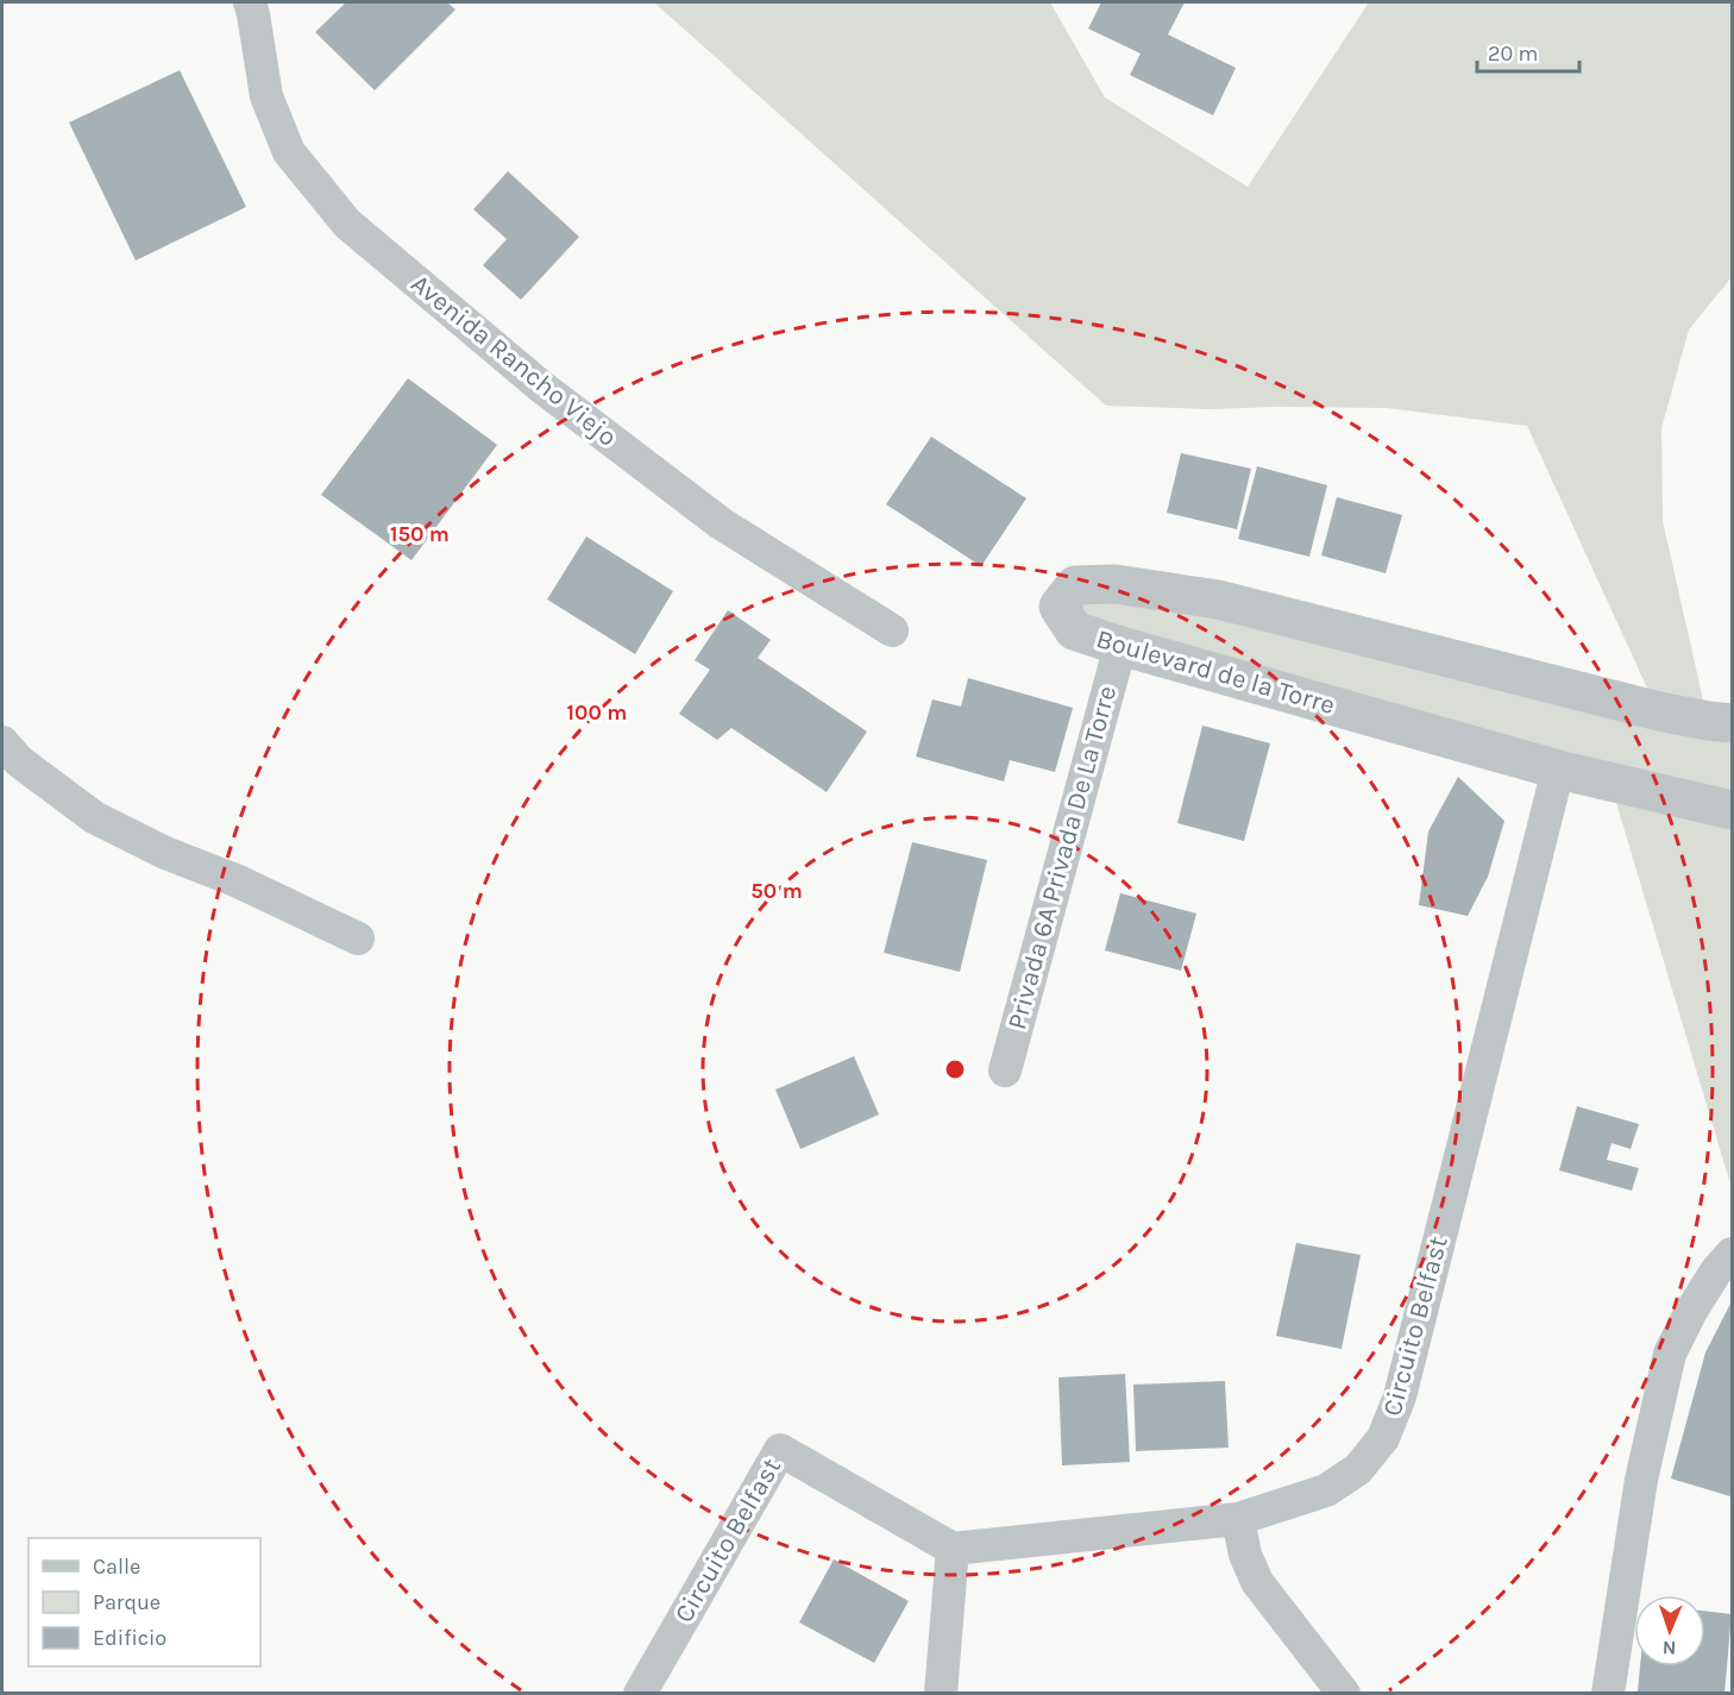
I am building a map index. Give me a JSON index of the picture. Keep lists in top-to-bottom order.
{
  "streets": {
    "street": [
      "Avenida Rancho Viejo",
      "Boulevard de la Torre",
      "Privada 6A Privada De La Torre",
      "Circuito Belfast"
    ]
  },
  "crossings": [
    ["Boulevard de la Torre", "Privada 6A Privada De La Torre"],
    ["Boulevard de la Torre", "Circuito Belfast"]
  ],
  "legend": ["Calle", "Parque", "Edificio"],
  "scale_bar": "20 m",
  "north": "bottom",
  "rings": ["150 m", "100 m", "50 m"]
}
